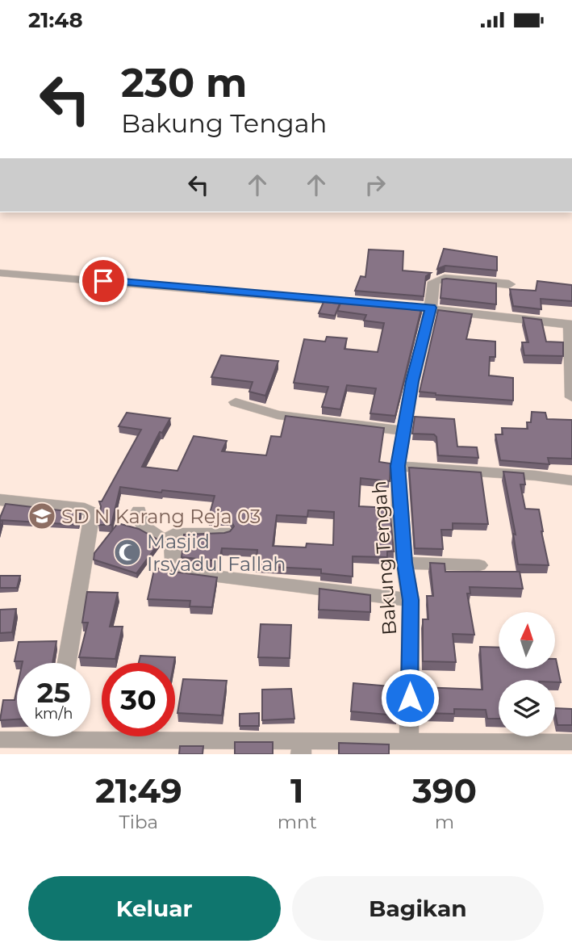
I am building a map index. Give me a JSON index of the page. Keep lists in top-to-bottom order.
{
  "streets": {
    "street": ["Bakung Tengah"]
  },
  "places": {
    "school or university": ["SD N Karang Reja 03"],
    "mosque": ["Masjid Irsyadul Fallah"]
  },
  "north": "top",
  "page": {
    "status": "21:48",
    "turn": ["230 m", "Bakung Tengah"],
    "speed": "25 km/h",
    "limit": "30",
    "eta": [
      "21:49",
      "Tiba",
      "1",
      "mnt",
      "390",
      "m"
    ],
    "buttons": ["Keluar", "Bagikan"]
  }
}
